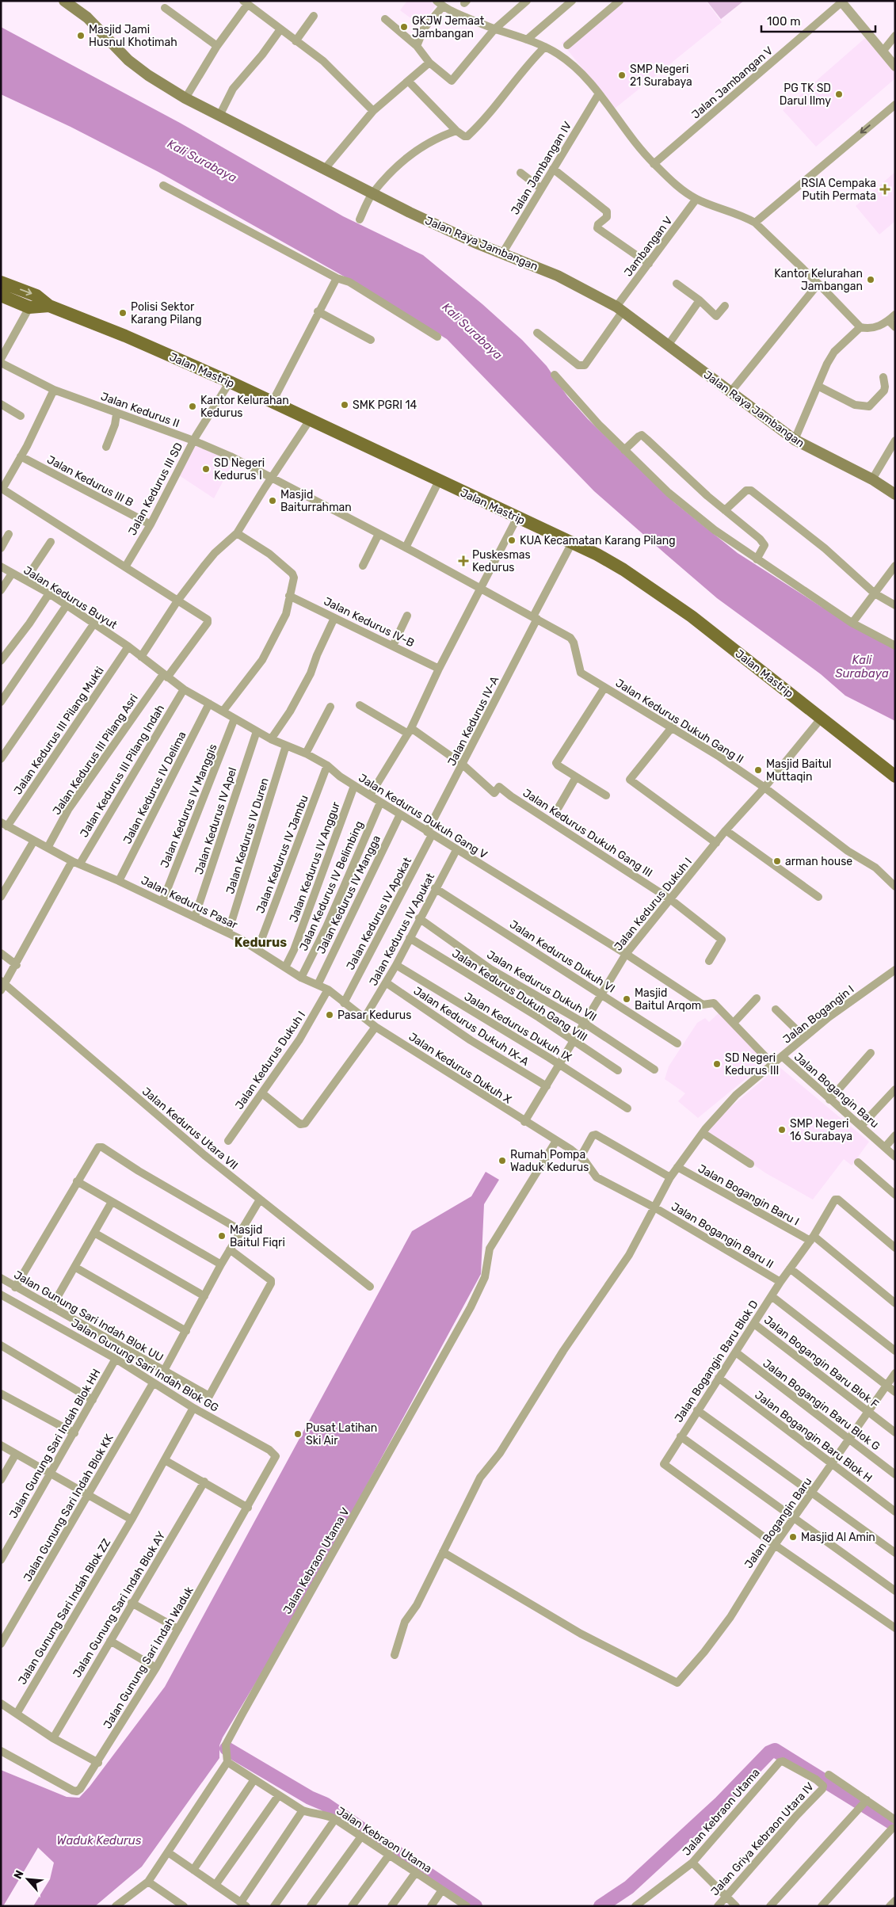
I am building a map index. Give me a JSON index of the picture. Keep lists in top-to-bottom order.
{
  "streets": {
    "main road": ["Jalan Raya Jambangan", "Jalan Mastrip"],
    "street": [
      "Jalan Jambangan V",
      "Jalan Jambangan IV",
      "Jambangan V",
      "Jalan Kedurus II",
      "Jalan Kedurus III B",
      "Jalan Kedurus III SD",
      "Jalan Kedurus Buyut",
      "Jalan Kedurus IV-B",
      "Jalan Kedurus IV-A",
      "Jalan Kedurus Dukuh Gang II",
      "Jalan Kedurus III Pilang Mukti",
      "Jalan Kedurus III Pilang Asri",
      "Jalan Kedurus III Pilang Indah",
      "Jalan Kedurus IV Delima",
      "Jalan Kedurus IV Manggis",
      "Jalan Kedurus Dukuh Gang V",
      "Jalan Kedurus IV Apel",
      "Jalan Kedurus Dukuh Gang III",
      "Jalan Kedurus IV Duren",
      "Jalan Kedurus IV Jambu",
      "Jalan Kedurus IV Anggur",
      "Jalan Kedurus IV Belimbing",
      "Jalan Kedurus IV Mangga",
      "Jalan Kedurus Pasar",
      "Jalan Kedurus Dukuh I",
      "Jalan Kedurus IV Apokat",
      "Jalan Kedurus IV Apukat",
      "Jalan Kedurus Dukuh VI",
      "Jalan Kedurus Dukuh VII",
      "Jalan Kedurus Dukuh Gang VIII",
      "Jalan Bogangin I",
      "Jalan Kedurus Dukuh IX-A",
      "Jalan Kedurus Dukuh IX",
      "Jalan Kedurus Dukuh X",
      "Jalan Bogangin Baru",
      "Jalan Kedurus Utara VII",
      "Jalan Bogangin Baru I",
      "Jalan Bogangin Baru II",
      "Jalan Gunung Sari Indah Blok UU",
      "Jalan Bogangin Baru Blok D",
      "Jalan Bogangin Baru Blok F",
      "Jalan Gunung Sari Indah Blok GG",
      "Jalan Bogangin Baru Blok G",
      "Jalan Bogangin Baru Blok H",
      "Jalan Gunung Sari Indah Blok HH",
      "Jalan Gunung Sari Indah Blok KK",
      "Jalan Kebraon Utama V",
      "Jalan Gunung Sari Indah Blok AY",
      "Jalan Gunung Sari Indah Blok ZZ",
      "Jalan Gunung Sari Indah Waduk",
      "Jalan Kebraon Utama",
      "Jalan Griya Kebraon Utara IV"
    ]
  },
  "crossings": [
    ["Jalan Jambangan IV", "Jalan Raya Jambangan"],
    ["Jalan Raya Jambangan", "Jambangan V"],
    ["Jalan Mastrip", "Jalan Kedurus III SD"],
    ["Jalan Mastrip", "Jalan Kedurus IV-A"],
    ["Jalan Mastrip", "Jalan Kedurus Dukuh I"],
    ["Jalan Kedurus II", "Jalan Kedurus III SD"],
    ["Jalan Kedurus II", "Jalan Kedurus Dukuh Gang II"],
    ["Jalan Kedurus III B", "Jalan Kedurus III SD"],
    ["Jalan Kedurus Buyut", "Jalan Kedurus III Pilang Mukti"],
    ["Jalan Kedurus Buyut", "Jalan Kedurus Dukuh Gang V"],
    ["Jalan Kedurus IV-A", "Jalan Kedurus Dukuh Gang II"],
    ["Jalan Kedurus IV-A", "Jalan Kedurus Dukuh Gang V"],
    ["Jalan Kedurus IV-A", "Jalan Kedurus Dukuh Gang III"],
    ["Jalan Kedurus IV-A", "Jalan Kedurus IV Apokat"],
    ["Jalan Kedurus Dukuh Gang II", "Jalan Kedurus Dukuh I"],
    ["Jalan Kedurus III Pilang Mukti", "Jalan Kedurus Dukuh Gang V"],
    ["Jalan Kedurus III Pilang Asri", "Jalan Kedurus Dukuh Gang V"],
    ["Jalan Kedurus III Pilang Indah", "Jalan Kedurus Dukuh Gang V"],
    ["Jalan Kedurus III Pilang Indah", "Jalan Kedurus Pasar"],
    ["Jalan Kedurus III Pilang Indah", "Jalan Kedurus Utara VII"],
    ["Jalan Kedurus IV Delima", "Jalan Kedurus Dukuh Gang V"],
    ["Jalan Kedurus IV Delima", "Jalan Kedurus Pasar"],
    ["Jalan Kedurus IV Manggis", "Jalan Kedurus Dukuh Gang V"],
    ["Jalan Kedurus IV Manggis", "Jalan Kedurus Pasar"],
    ["Jalan Kedurus Dukuh Gang V", "Jalan Kedurus IV Apel"],
    ["Jalan Kedurus Dukuh Gang V", "Jalan Kedurus IV Duren"],
    ["Jalan Kedurus Dukuh Gang V", "Jalan Kedurus IV Jambu"],
    ["Jalan Kedurus Dukuh Gang V", "Jalan Kedurus IV Anggur"],
    ["Jalan Kedurus Dukuh Gang V", "Jalan Kedurus IV Belimbing"],
    ["Jalan Kedurus Dukuh Gang V", "Jalan Kedurus IV Mangga"],
    ["Jalan Kedurus Dukuh Gang V", "Jalan Kedurus Dukuh I"],
    ["Jalan Kedurus Dukuh Gang V", "Jalan Kedurus IV Apokat"],
    ["Jalan Kedurus Dukuh Gang V", "Jalan Kedurus IV Apukat"],
    ["Jalan Kedurus IV Apel", "Jalan Kedurus Pasar"],
    ["Jalan Kedurus Dukuh Gang III", "Jalan Kedurus Dukuh I"],
    ["Jalan Kedurus IV Duren", "Jalan Kedurus Pasar"],
    ["Jalan Kedurus IV Jambu", "Jalan Kedurus Pasar"],
    ["Jalan Kedurus IV Anggur", "Jalan Kedurus Pasar"],
    ["Jalan Kedurus IV Belimbing", "Jalan Kedurus Pasar"],
    ["Jalan Kedurus IV Mangga", "Jalan Kedurus Pasar"],
    ["Jalan Kedurus Pasar", "Jalan Kedurus Dukuh I"],
    ["Jalan Kedurus Pasar", "Jalan Kedurus Dukuh X"],
    ["Jalan Kedurus Dukuh I", "Jalan Kedurus Dukuh VI"],
    ["Jalan Kedurus Dukuh I", "Jalan Kedurus Dukuh VII"],
    ["Jalan Kedurus Dukuh I", "Jalan Kedurus Dukuh Gang VIII"],
    ["Jalan Kedurus Dukuh I", "Jalan Kedurus Dukuh IX-A"],
    ["Jalan Kedurus Dukuh I", "Jalan Kedurus Dukuh IX"],
    ["Jalan Kedurus Dukuh I", "Jalan Kedurus Dukuh X"],
    ["Jalan Kedurus IV Apokat", "Jalan Kedurus Dukuh X"],
    ["Jalan Kedurus IV Apukat", "Jalan Kedurus Dukuh VI"],
    ["Jalan Kedurus IV Apukat", "Jalan Kedurus Dukuh VII"],
    ["Jalan Kedurus IV Apukat", "Jalan Kedurus Dukuh Gang VIII"],
    ["Jalan Kedurus IV Apukat", "Jalan Kedurus Dukuh IX-A"],
    ["Jalan Kedurus IV Apukat", "Jalan Kedurus Dukuh IX"],
    ["Jalan Kedurus IV Apukat", "Jalan Kedurus Dukuh X"],
    ["Jalan Bogangin I", "Jalan Bogangin Baru"],
    ["Jalan Bogangin I", "Jalan Bogangin Baru I"],
    ["Jalan Bogangin I", "Jalan Bogangin Baru II"],
    ["Jalan Kedurus Dukuh X", "Jalan Bogangin Baru II"],
    ["Jalan Kedurus Dukuh X", "Jalan Kebraon Utama V"],
    ["Jalan Bogangin Baru", "Jalan Bogangin Baru Blok D"],
    ["Jalan Bogangin Baru", "Jalan Bogangin Baru Blok F"],
    ["Jalan Bogangin Baru", "Jalan Bogangin Baru Blok G"],
    ["Jalan Bogangin Baru", "Jalan Bogangin Baru Blok H"],
    ["Jalan Bogangin Baru I", "Jalan Bogangin Baru Blok D"],
    ["Jalan Bogangin Baru II", "Jalan Bogangin Baru Blok D"],
    ["Jalan Bogangin Baru Blok D", "Jalan Bogangin Baru Blok F"],
    ["Jalan Bogangin Baru Blok D", "Jalan Bogangin Baru Blok G"],
    ["Jalan Bogangin Baru Blok D", "Jalan Bogangin Baru Blok H"],
    ["Jalan Gunung Sari Indah Blok GG", "Jalan Gunung Sari Indah Blok HH"],
    ["Jalan Gunung Sari Indah Blok GG", "Jalan Gunung Sari Indah Blok KK"],
    ["Jalan Gunung Sari Indah Blok GG", "Jalan Gunung Sari Indah Blok ZZ"],
    ["Jalan Gunung Sari Indah Blok GG", "Jalan Gunung Sari Indah Waduk"],
    ["Jalan Kebraon Utama V", "Jalan Kebraon Utama"],
    ["Jalan Kebraon Utama", "Jalan Griya Kebraon Utara IV"]
  ],
  "districts": ["Kedurus"],
  "water": ["Kali Surabaya", "Waduk Kedurus"],
  "places": {
    "other": [
      "GKJW Jemaat Jambangan",
      "Masjid Jami Husnul Khotimah",
      "SMP Negeri 21 Surabaya",
      "PG TK SD Darul Ilmy",
      "Kantor Kelurahan Jambangan",
      "Polisi Sektor Karang Pilang",
      "SMK PGRI 14",
      "Kantor Kelurahan Kedurus",
      "SD Negeri Kedurus I",
      "Masjid Baiturrahman",
      "KUA Kecamatan Karang Pilang",
      "Masjid Baitul Muttaqin",
      "arman house",
      "Masjid Baitul Arqom",
      "Pasar Kedurus",
      "SD Negeri Kedurus III",
      "SMP Negeri 16 Surabaya",
      "Rumah Pompa Waduk Kedurus",
      "Masjid Baitul Fiqri",
      "Pusat Latihan Ski Air",
      "Masjid Al Amin"
    ],
    "health": ["RSIA Cempaka Putih Permata", "Puskesmas Kedurus"]
  },
  "scale_bar": "100 m",
  "north": "top left"
}
